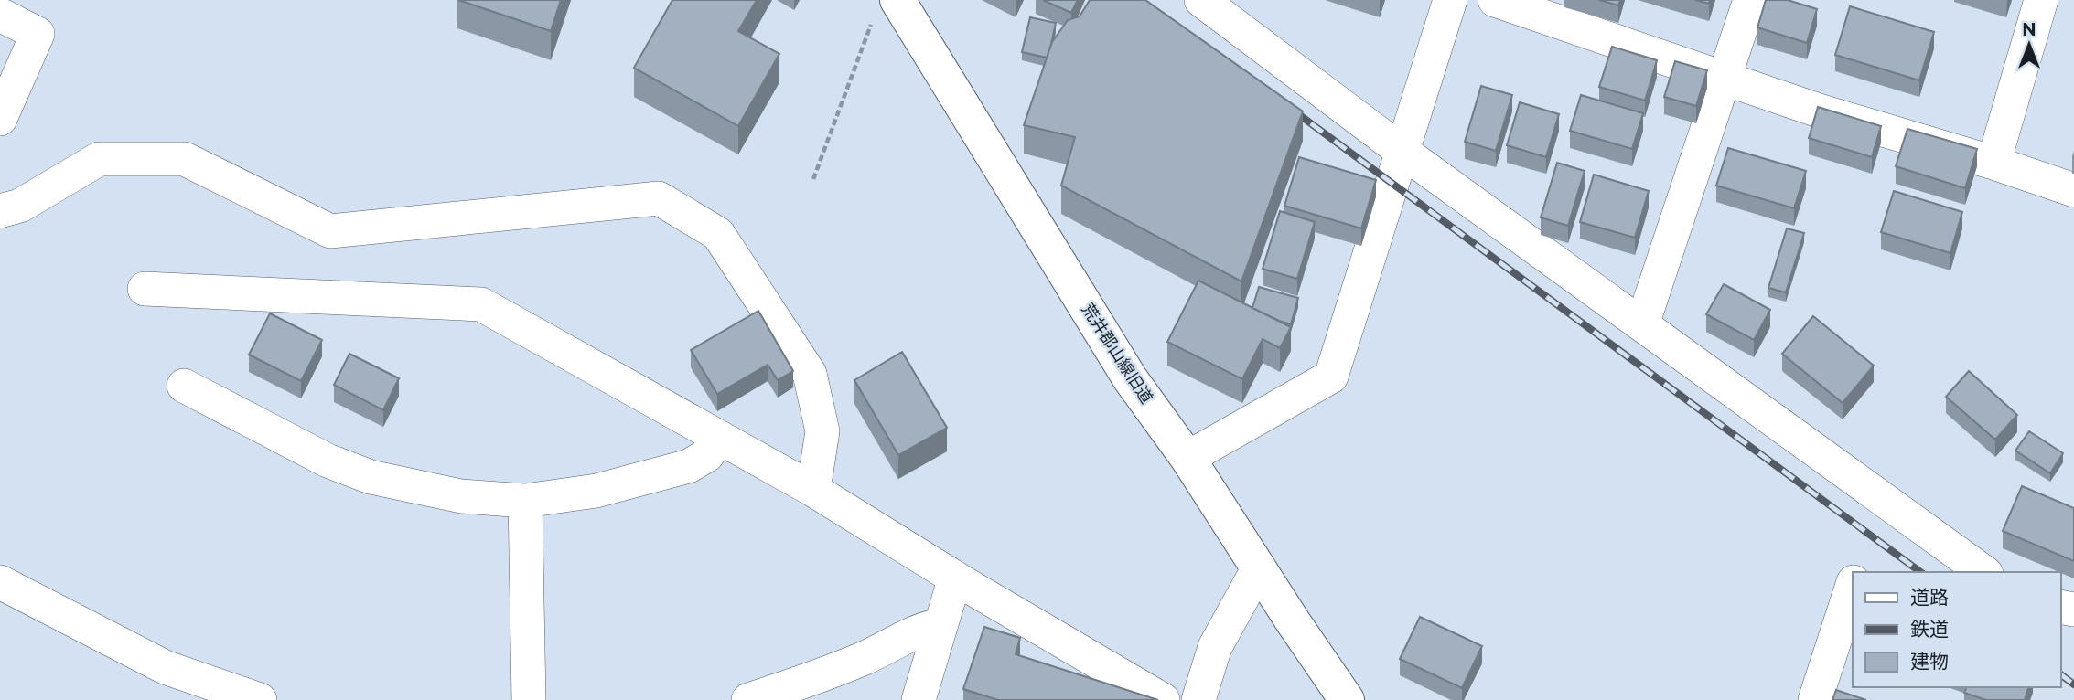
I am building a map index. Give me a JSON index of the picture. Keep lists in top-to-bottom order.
{
  "streets": {
    "street": ["荒井郡山線旧道"]
  },
  "legend": ["道路", "鉄道", "建物"],
  "north": "top"
}
